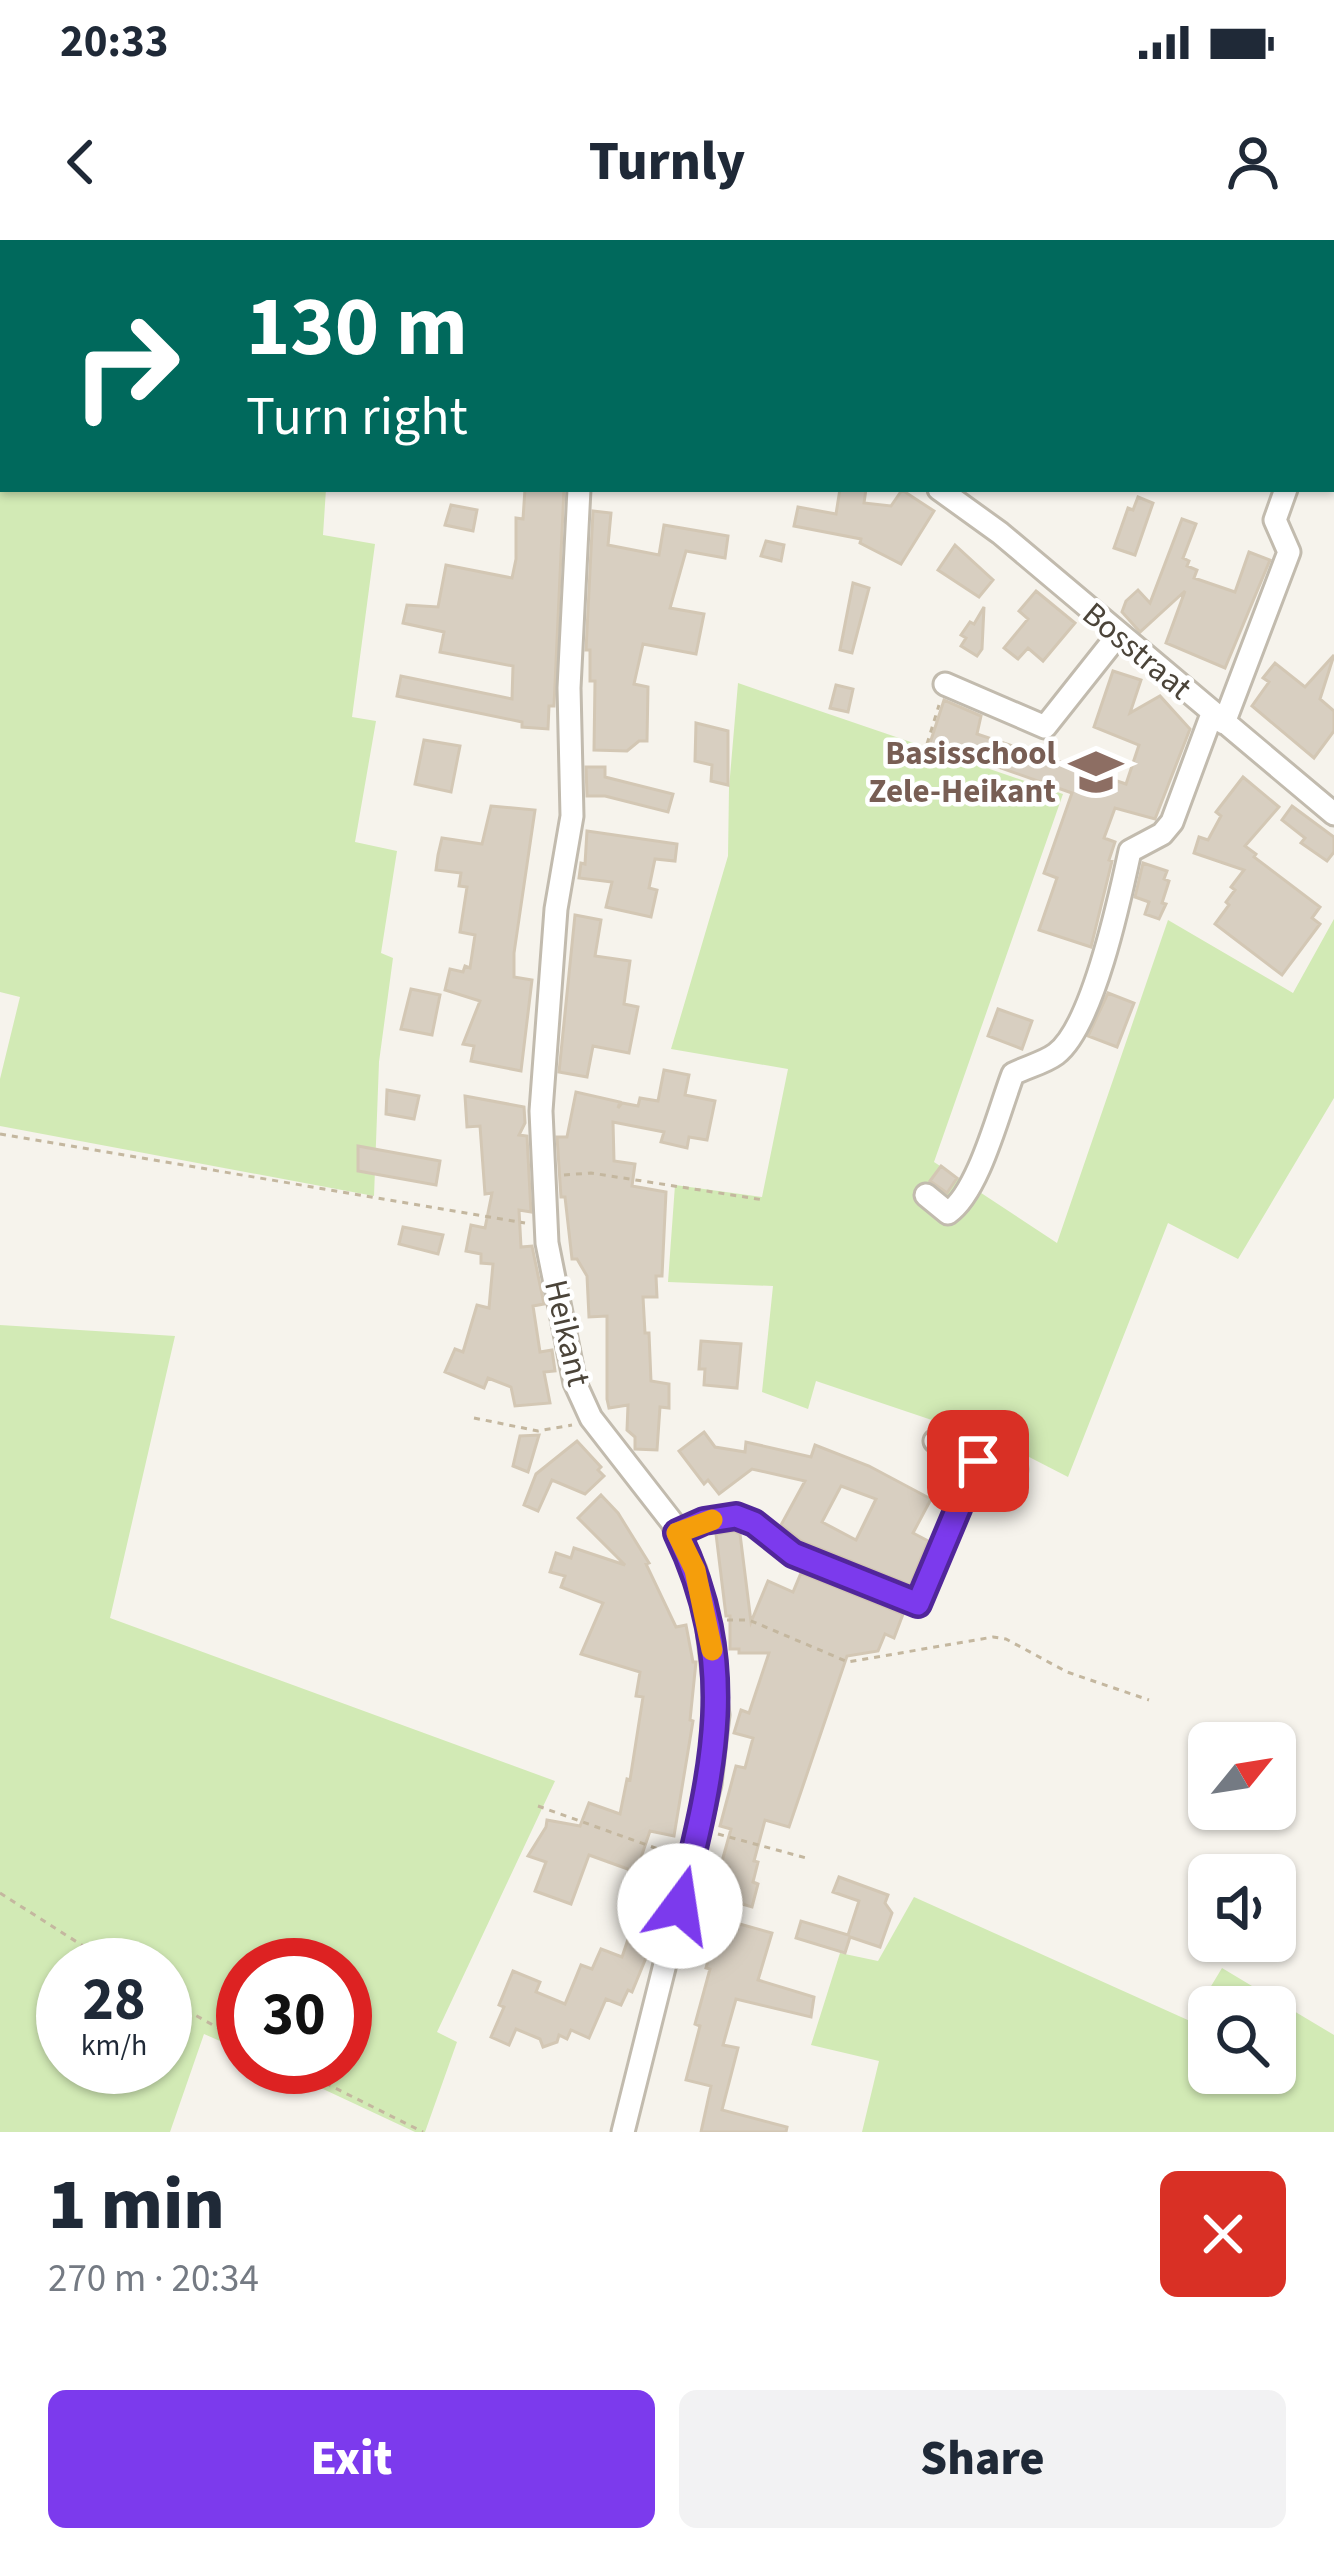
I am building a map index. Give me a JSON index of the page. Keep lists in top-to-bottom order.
{
  "streets": {
    "street": ["Bosstraat", "Heikant"]
  },
  "places": {
    "school or university": ["Basisschool Zele-Heikant"]
  },
  "north": "top right",
  "page": {
    "status": "20:33",
    "header": "Turnly",
    "turn": ["130 m", "Turn right"],
    "speed": "28 km/h",
    "limit": "30",
    "heading": ["1 min", "270 m · 20:34"],
    "buttons": ["Exit", "Share"]
  }
}
